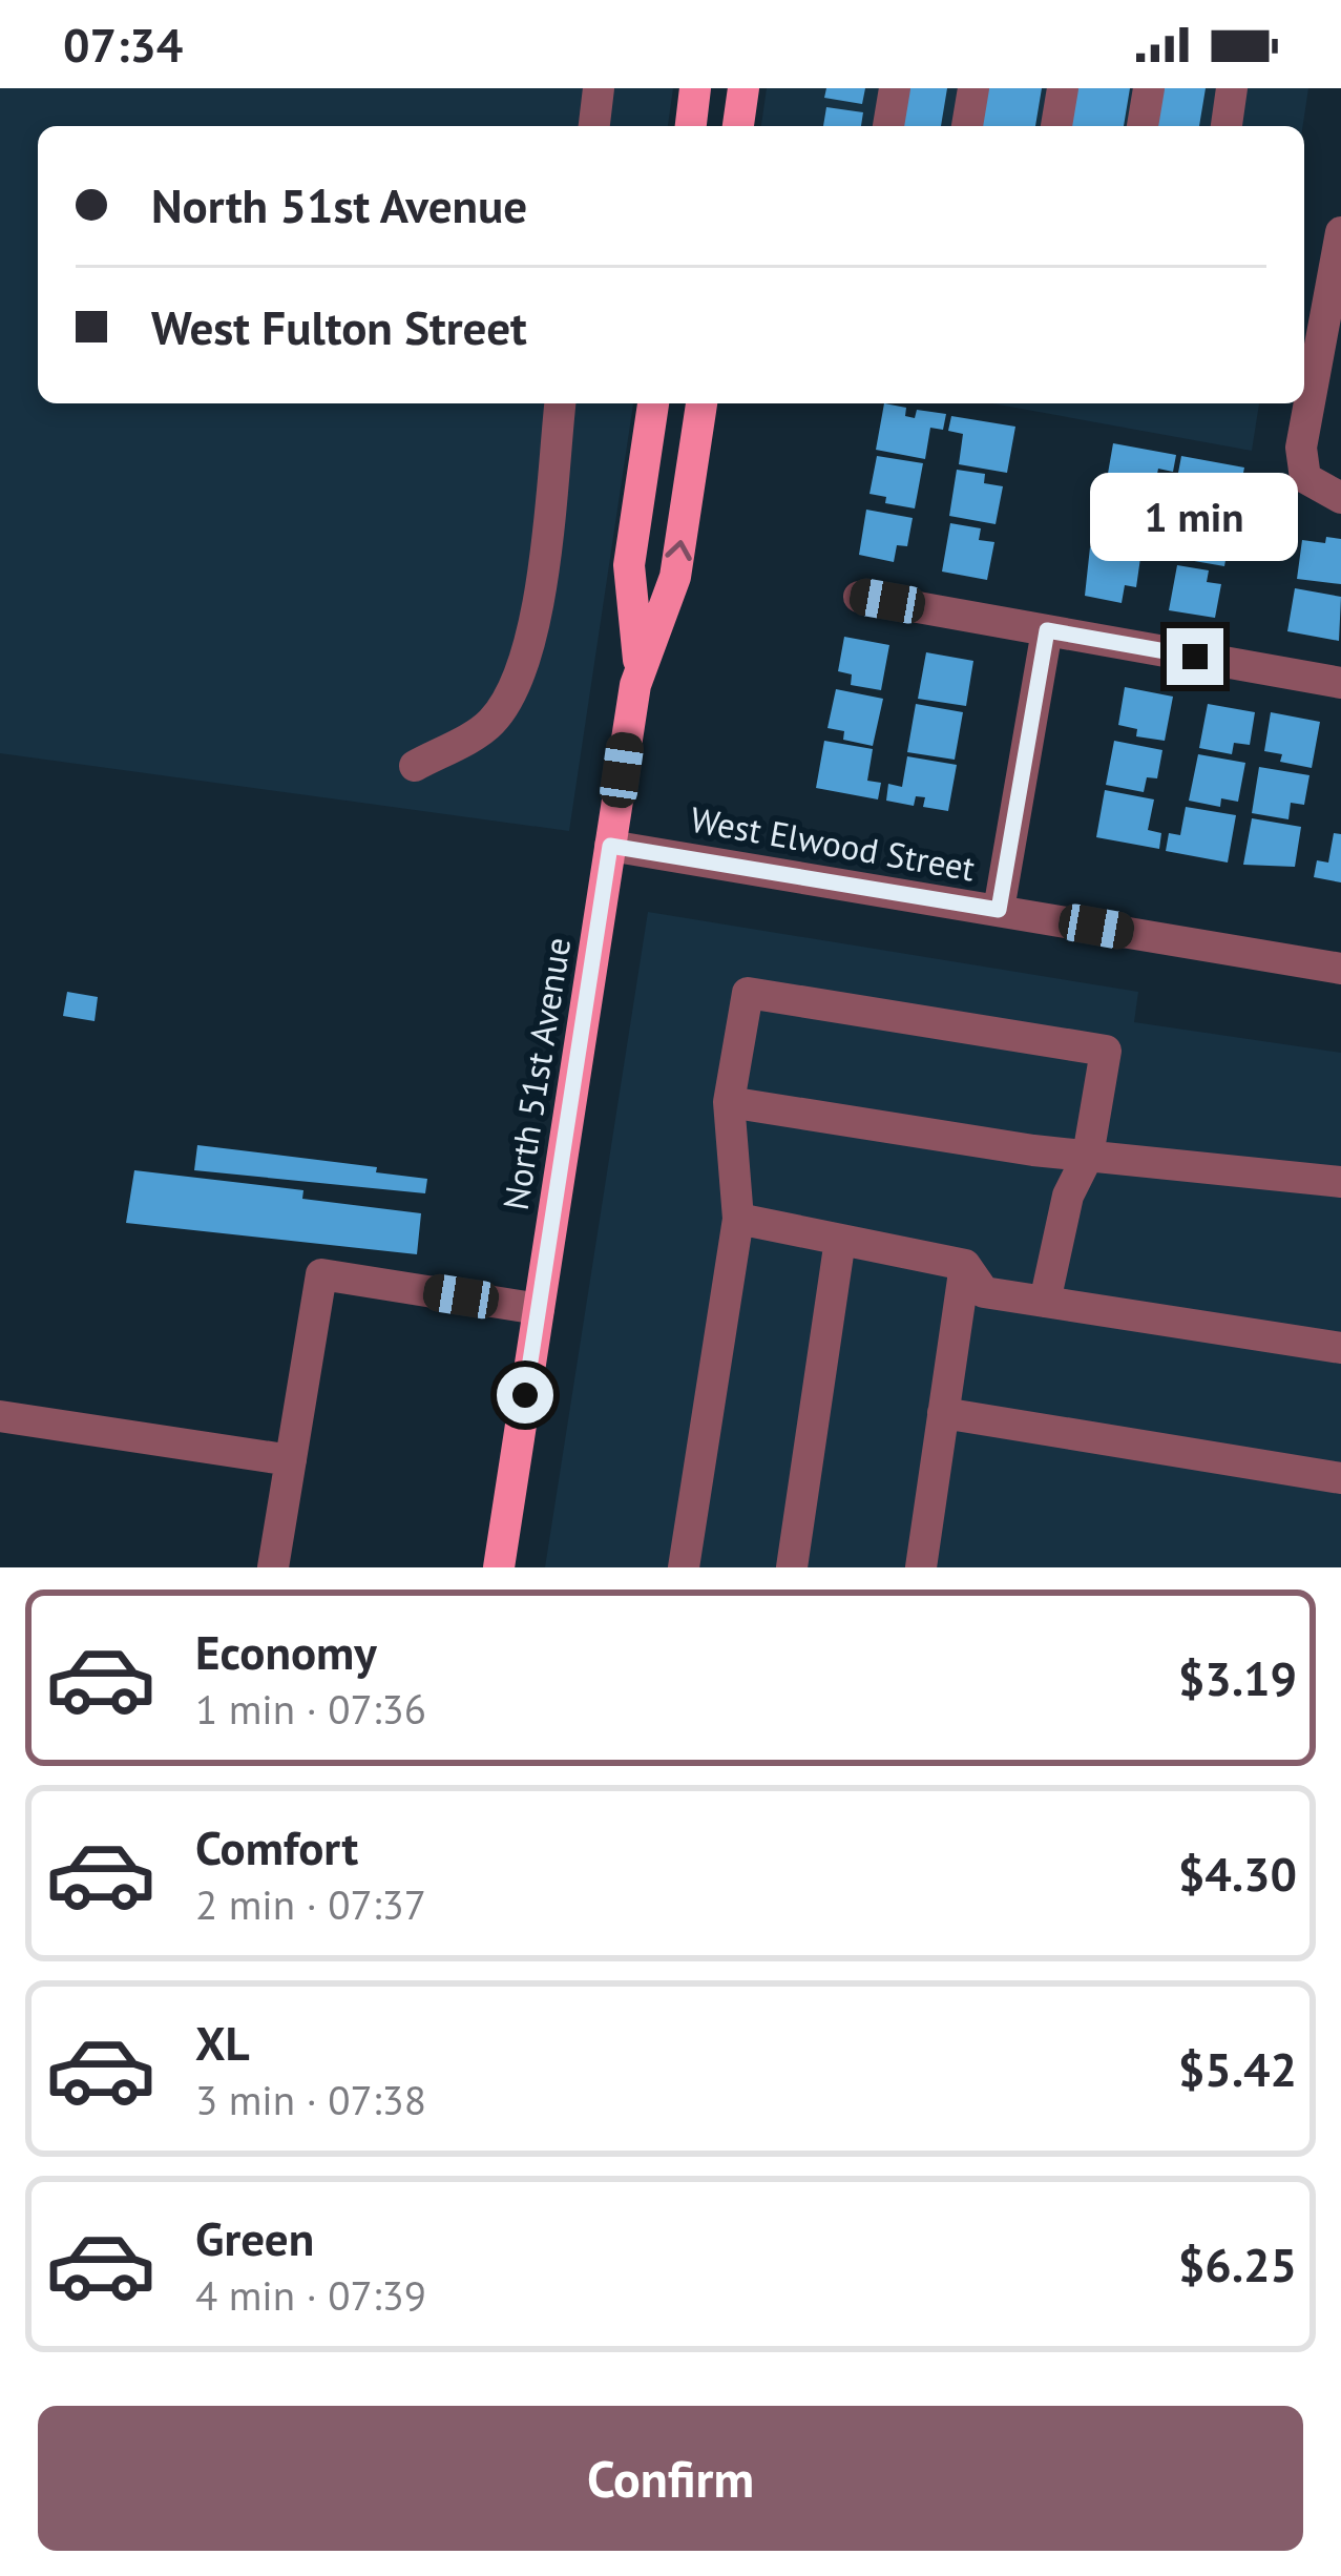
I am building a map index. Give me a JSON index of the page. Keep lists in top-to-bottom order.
{
  "streets": {
    "main road": ["North 51st Avenue"],
    "street": ["West Elwood Street"]
  },
  "crossings": [
    ["West Elwood Street", "North 51st Avenue"]
  ],
  "page": {
    "status": "07:34",
    "banner": ["North 51st Avenue", "West Fulton Street"],
    "bubble": "1 min",
    "list": [
      {
        "name": "Economy",
        "note": "1 min · 07:36",
        "value": "$3.19"
      },
      {
        "name": "Comfort",
        "note": "2 min · 07:37",
        "value": "$4.30"
      },
      {
        "name": "XL",
        "note": "3 min · 07:38",
        "value": "$5.42"
      },
      {
        "name": "Green",
        "note": "4 min · 07:39",
        "value": "$6.25"
      }
    ],
    "buttons": "Confirm"
  }
}
